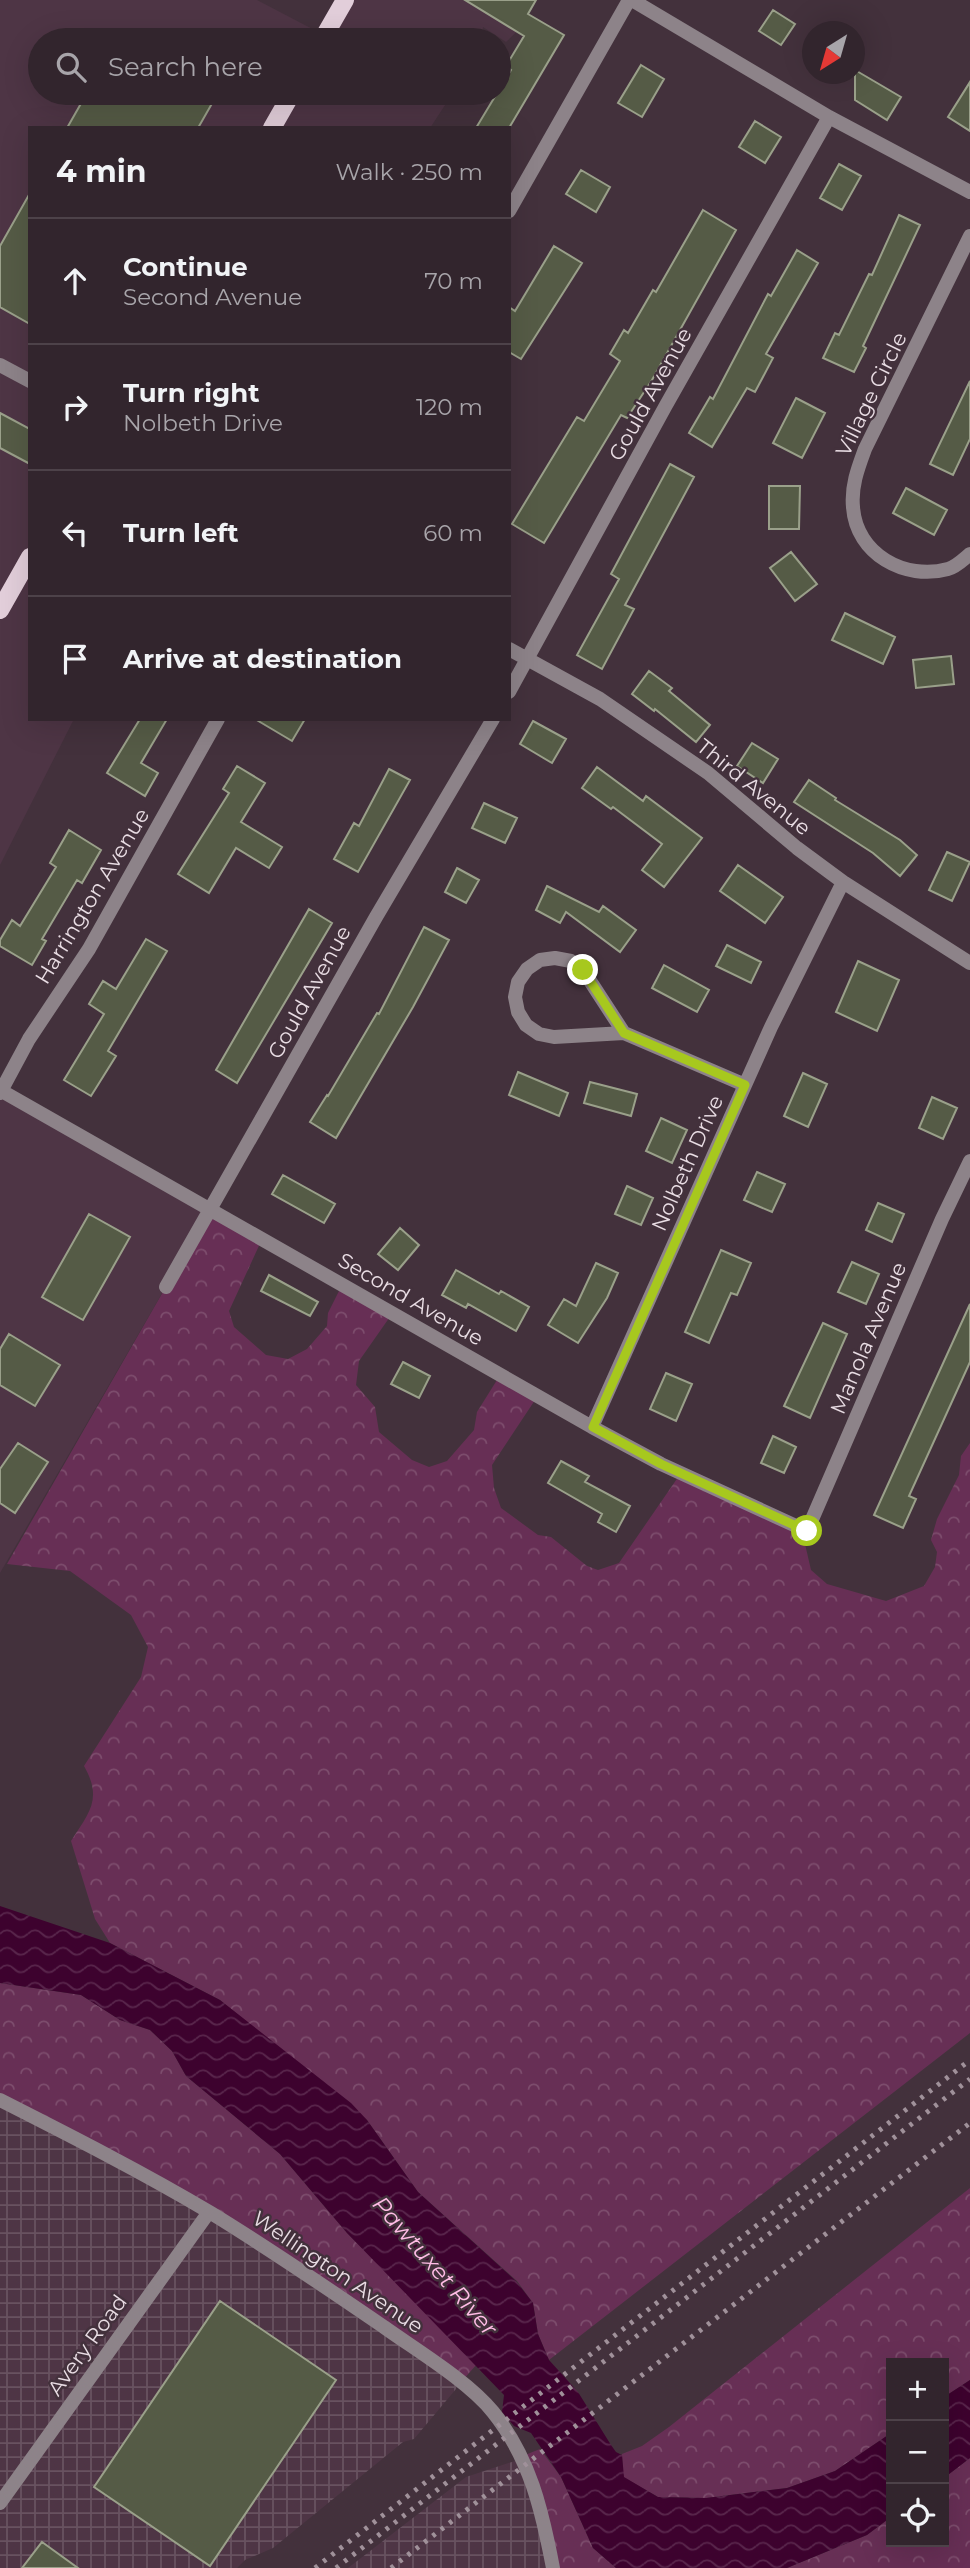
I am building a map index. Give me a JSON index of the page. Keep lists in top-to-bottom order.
{
  "streets": {
    "street": [
      "Gould Avenue",
      "Village Circle",
      "Third Avenue",
      "Harrington Avenue",
      "Nolbeth Drive",
      "Second Avenue",
      "Manola Avenue",
      "Wellington Avenue",
      "Avery Road"
    ]
  },
  "crossings": [
    ["Gould Avenue", "Third Avenue"],
    ["Gould Avenue", "Second Avenue"],
    ["Third Avenue", "Nolbeth Drive"],
    ["Harrington Avenue", "Second Avenue"],
    ["Nolbeth Drive", "Second Avenue"],
    ["Second Avenue", "Manola Avenue"],
    ["Wellington Avenue", "Avery Road"]
  ],
  "water": ["Pawtuxet River"],
  "north": "bottom left",
  "page": {
    "search": "Search here",
    "heading": ["4 min", "Walk · 250 m"],
    "list": [
      ["Continue", "Second Avenue", "70 m"],
      ["Turn right", "Nolbeth Drive", "120 m"],
      ["Turn left", "60 m"],
      "Arrive at destination"
    ],
    "map_buttons": ["+", "−"]
  }
}
